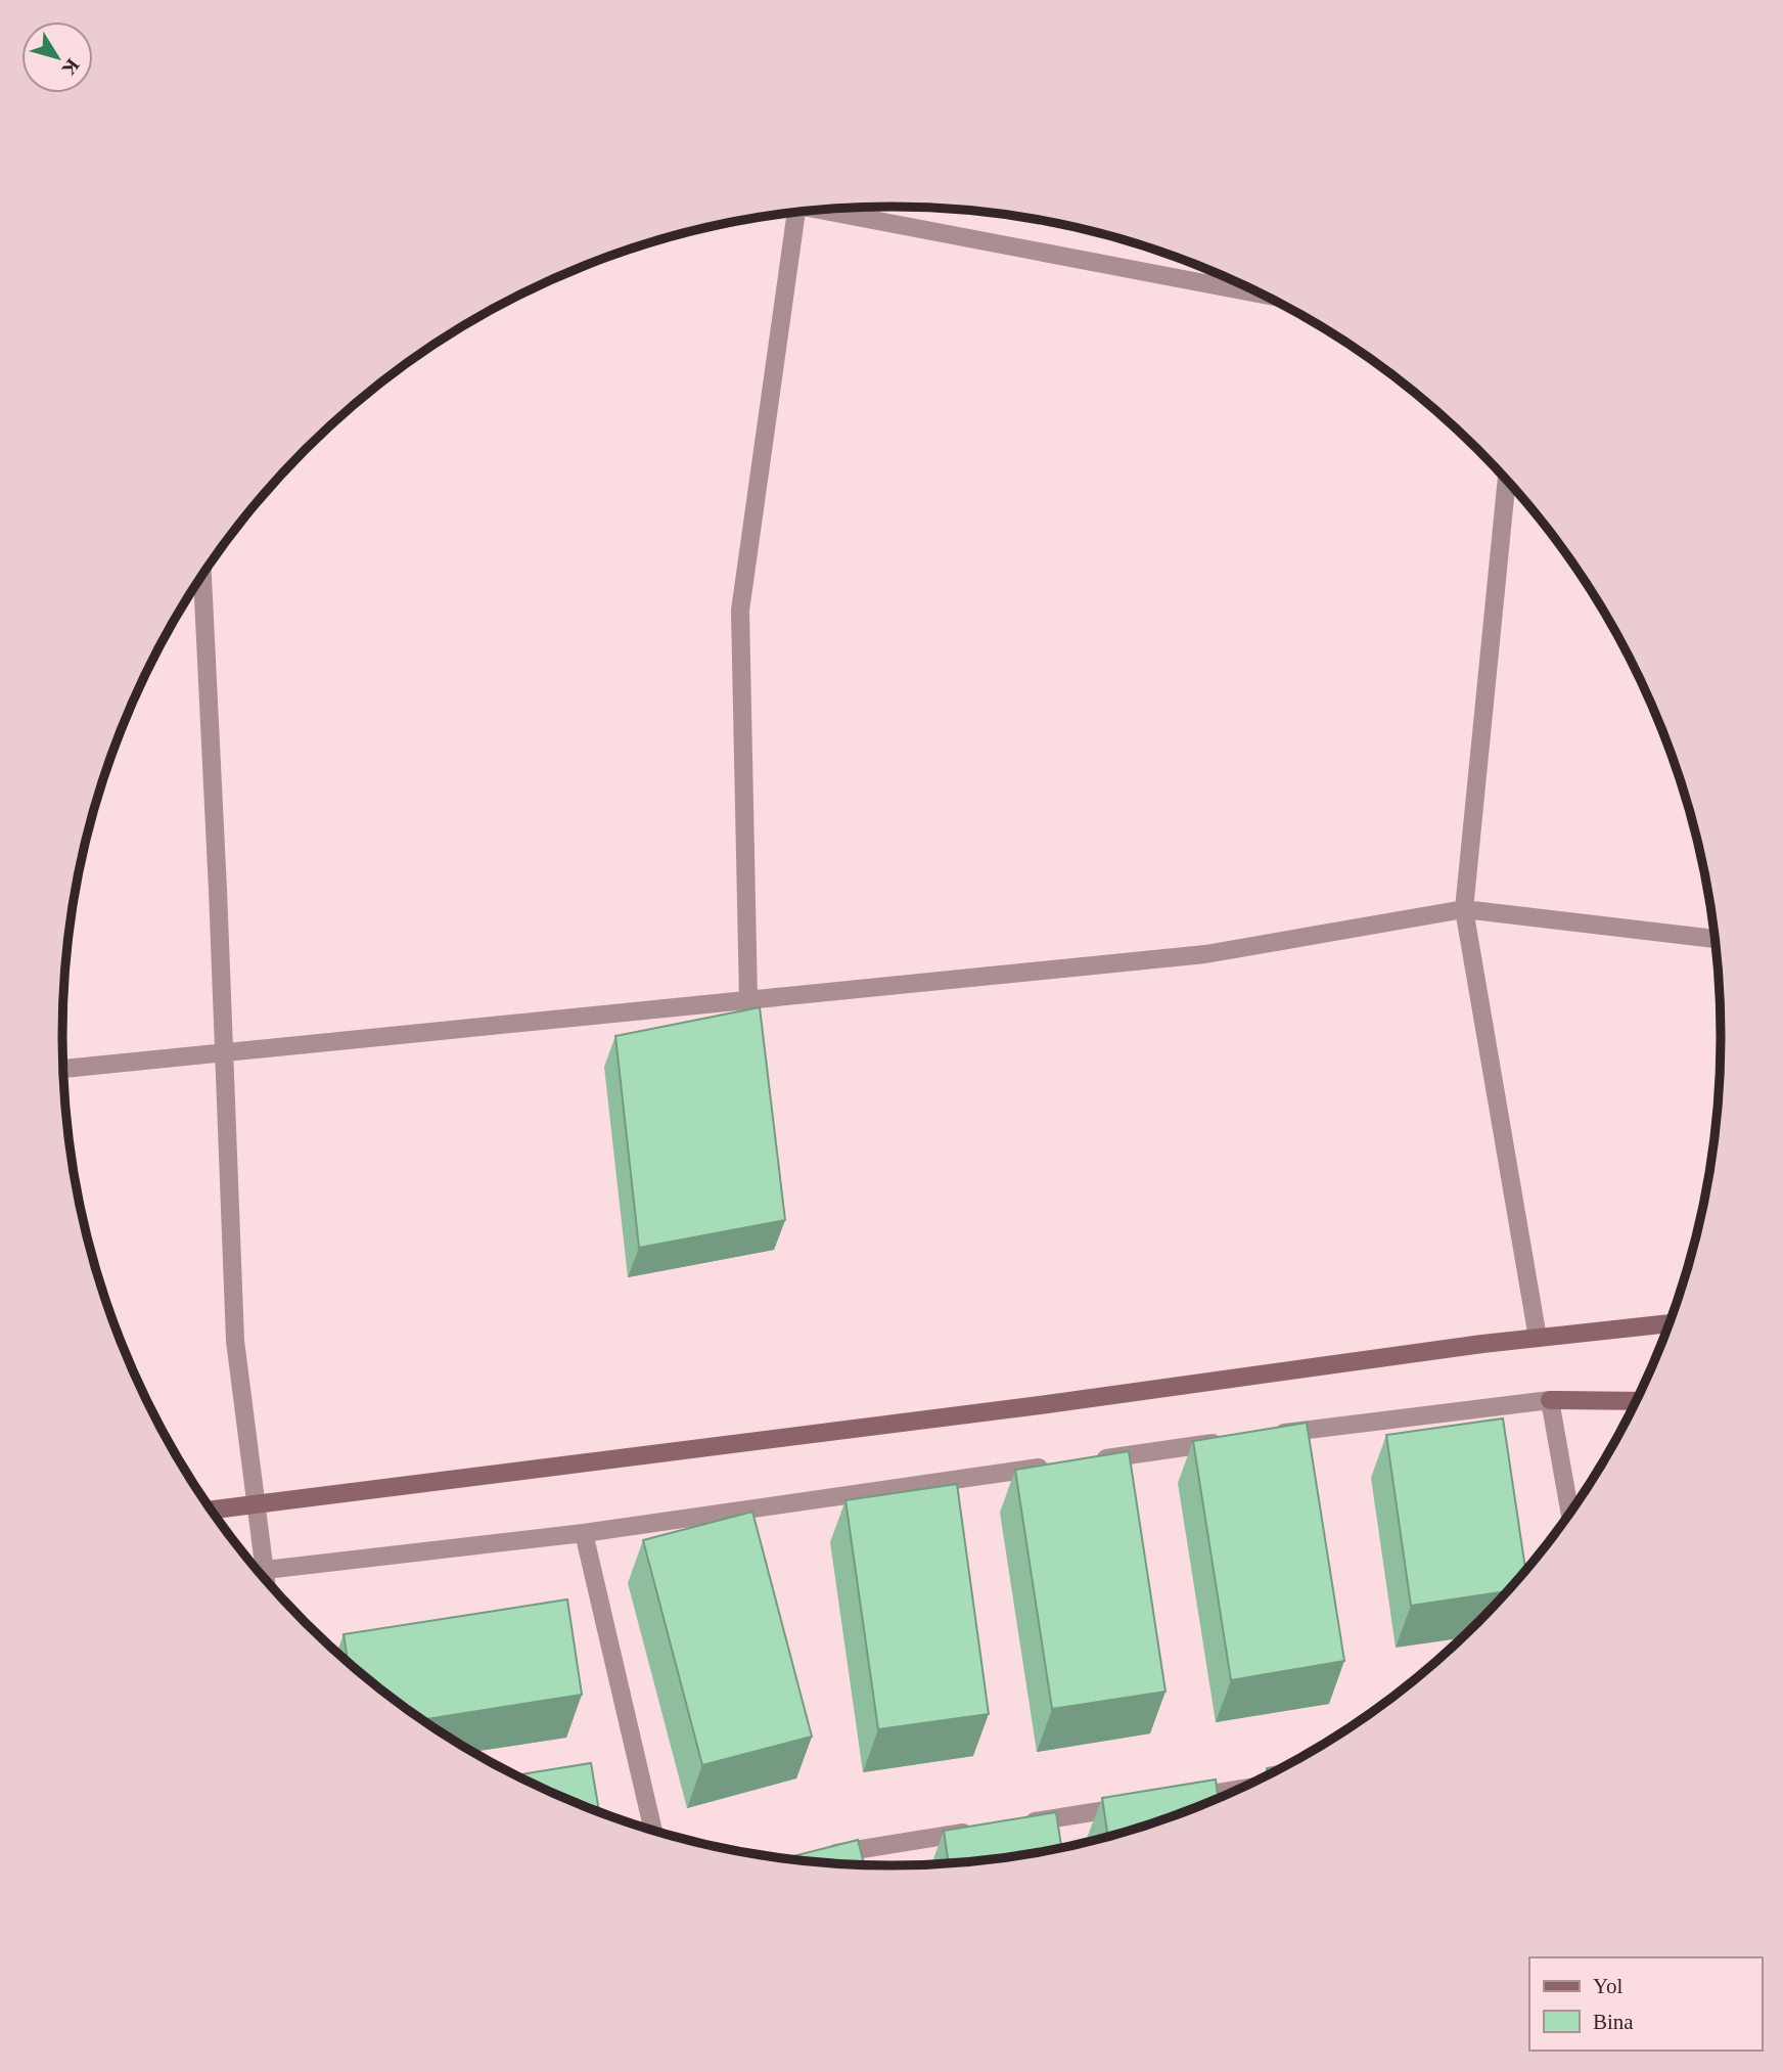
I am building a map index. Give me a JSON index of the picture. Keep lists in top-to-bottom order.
{
  "legend": ["Yol", "Bina"],
  "north": "bottom right"
}
